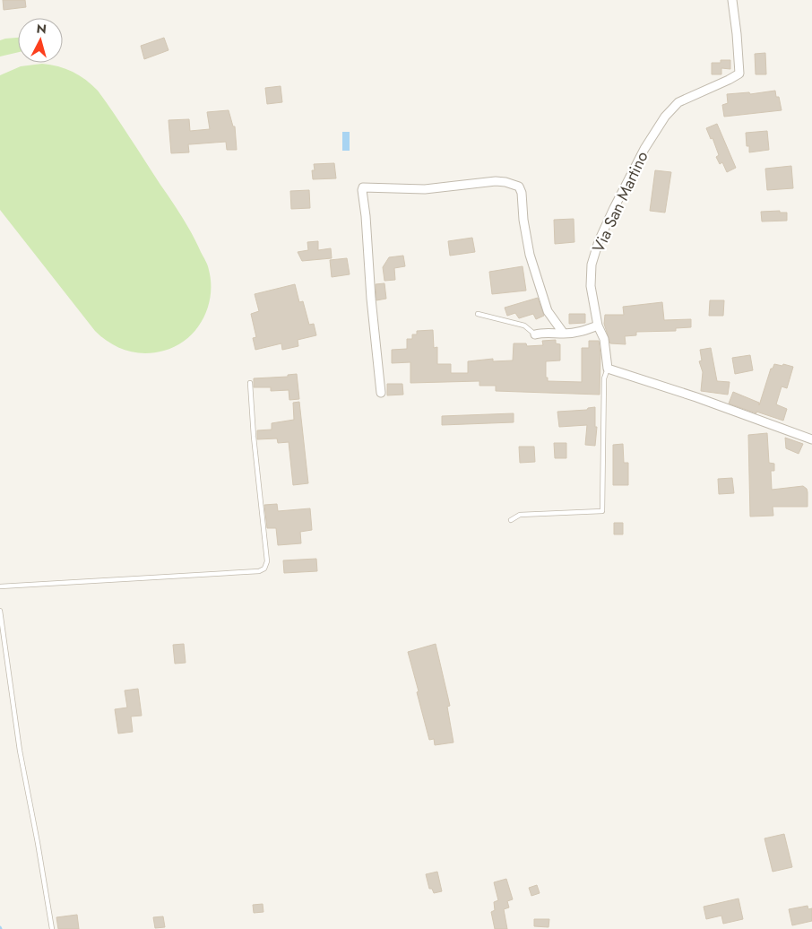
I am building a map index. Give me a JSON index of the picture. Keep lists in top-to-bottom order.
{
  "streets": {
    "street": ["Via San Martino"]
  },
  "north": "top"
}
